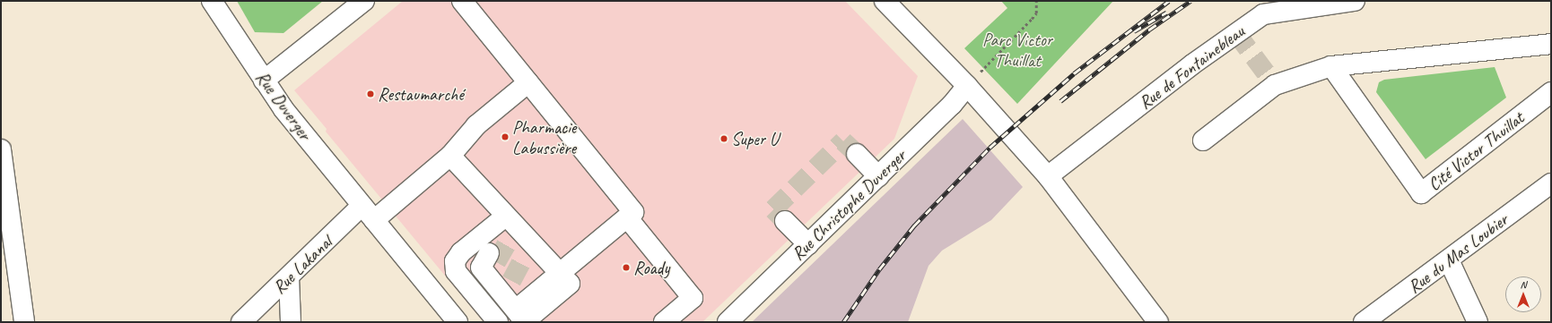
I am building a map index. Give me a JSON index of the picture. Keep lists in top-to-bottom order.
{
  "streets": {
    "street": [
      "Rue de Fontainebleau",
      "Rue Duverger",
      "Cité Victor Thuillat",
      "Rue Christophe Duverger",
      "Rue du Mas Loubier",
      "Rue Lakanal"
    ]
  },
  "crossings": [
    ["Rue Duverger", "Rue Lakanal"]
  ],
  "parks": ["Parc Victor Thuillat"],
  "places": [
    "Restaumarché",
    "Pharmacie Labussière",
    "Super U",
    "Roady"
  ],
  "north": "top"
}
